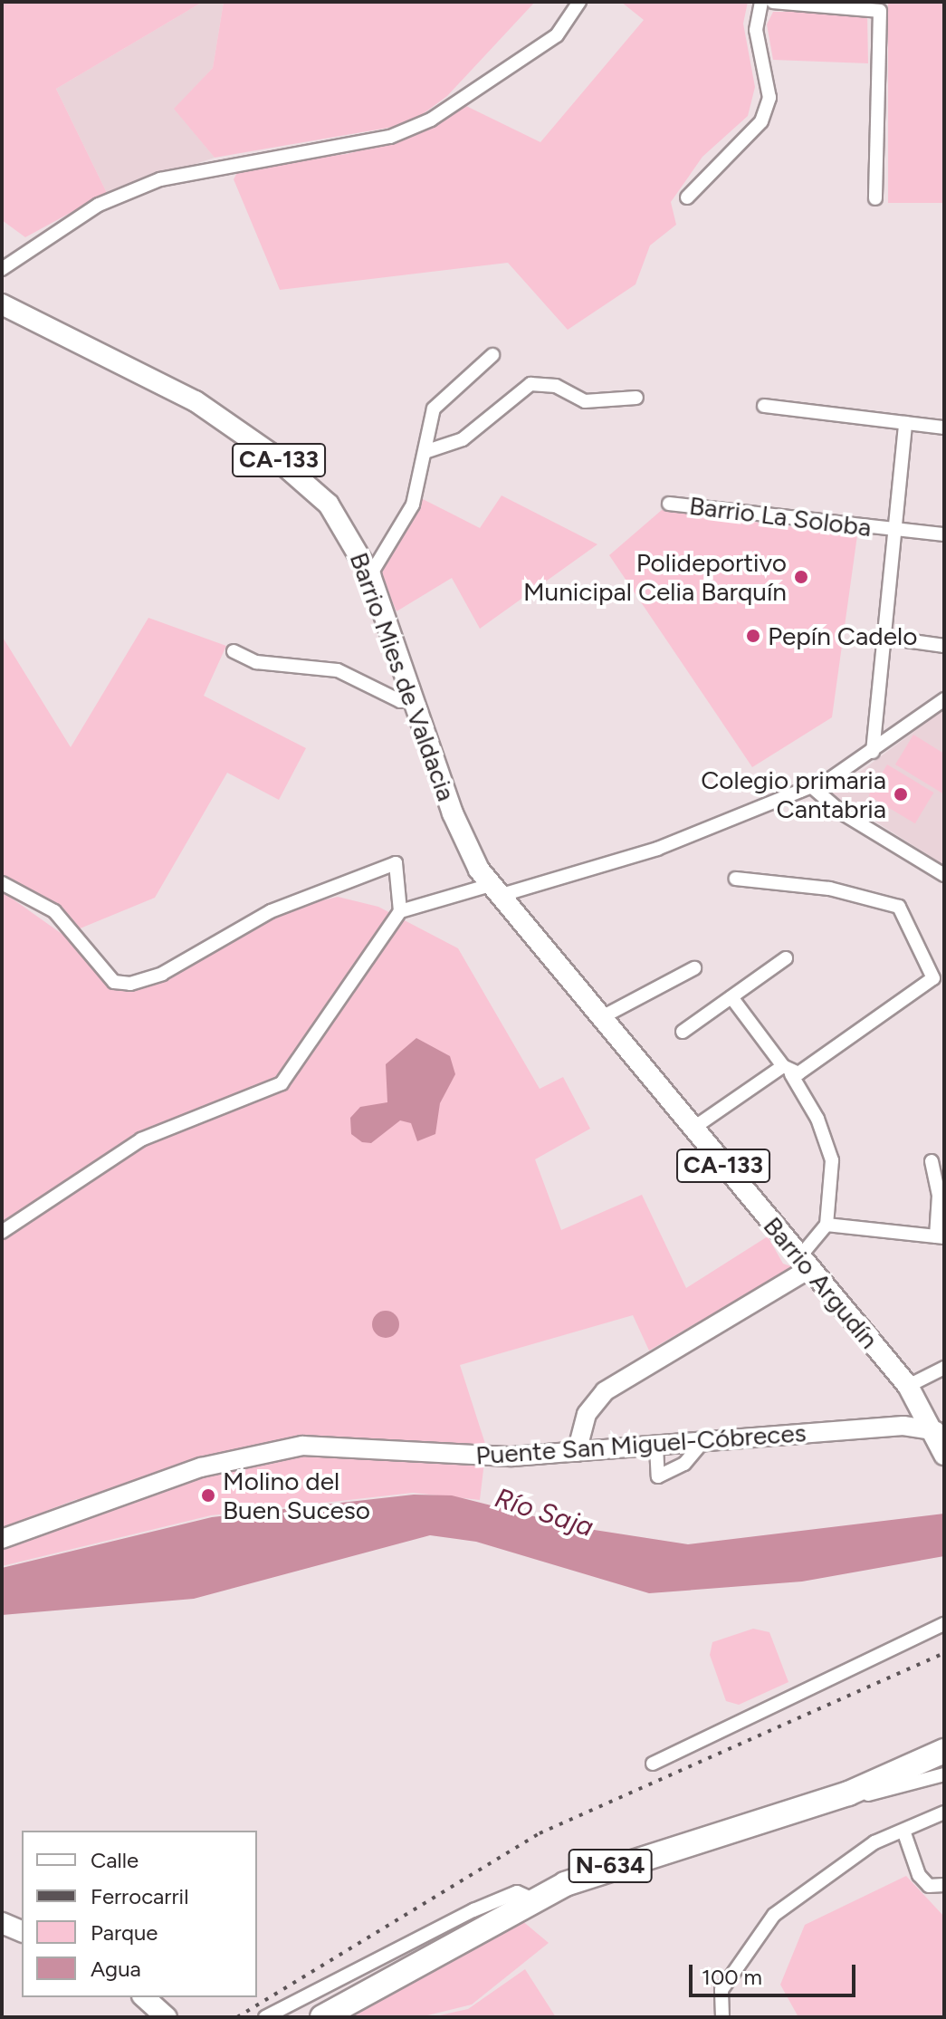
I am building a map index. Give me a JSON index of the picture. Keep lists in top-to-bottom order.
{
  "streets": {
    "highway": ["N-634"],
    "main road": ["CA-133", "Barrio Mies de Valdacia", "Barrio Argudín"],
    "street": ["Barrio La Soloba", "Puente San Miguel-Cóbreces"]
  },
  "crossings": [
    ["Barrio Mies de Valdacia", "Barrio Argudín"],
    ["Barrio Argudín", "Puente San Miguel-Cóbreces"]
  ],
  "water": ["Río Saja"],
  "places": [
    "Polideportivo Municipal Celia Barquín",
    "Pepín Cadelo",
    "Colegio primaria Cantabria",
    "Molino del Buen Suceso"
  ],
  "legend": [
    "Calle",
    "Ferrocarril",
    "Parque",
    "Agua"
  ],
  "scale_bar": "100 m"
}
